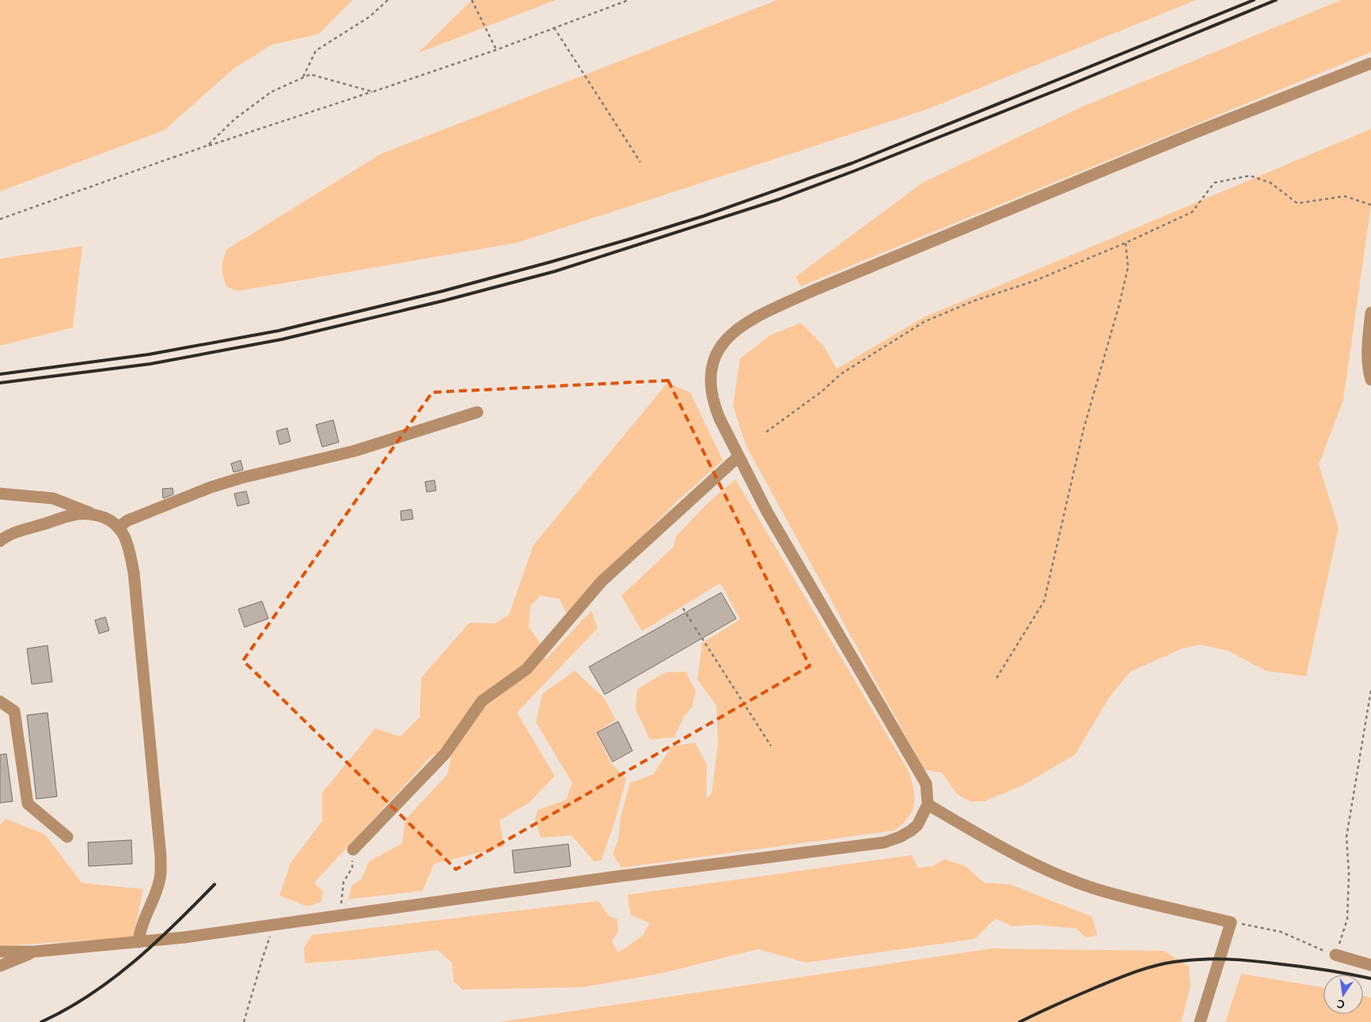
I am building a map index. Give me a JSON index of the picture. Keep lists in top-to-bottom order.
{
  "north": "bottom"
}
